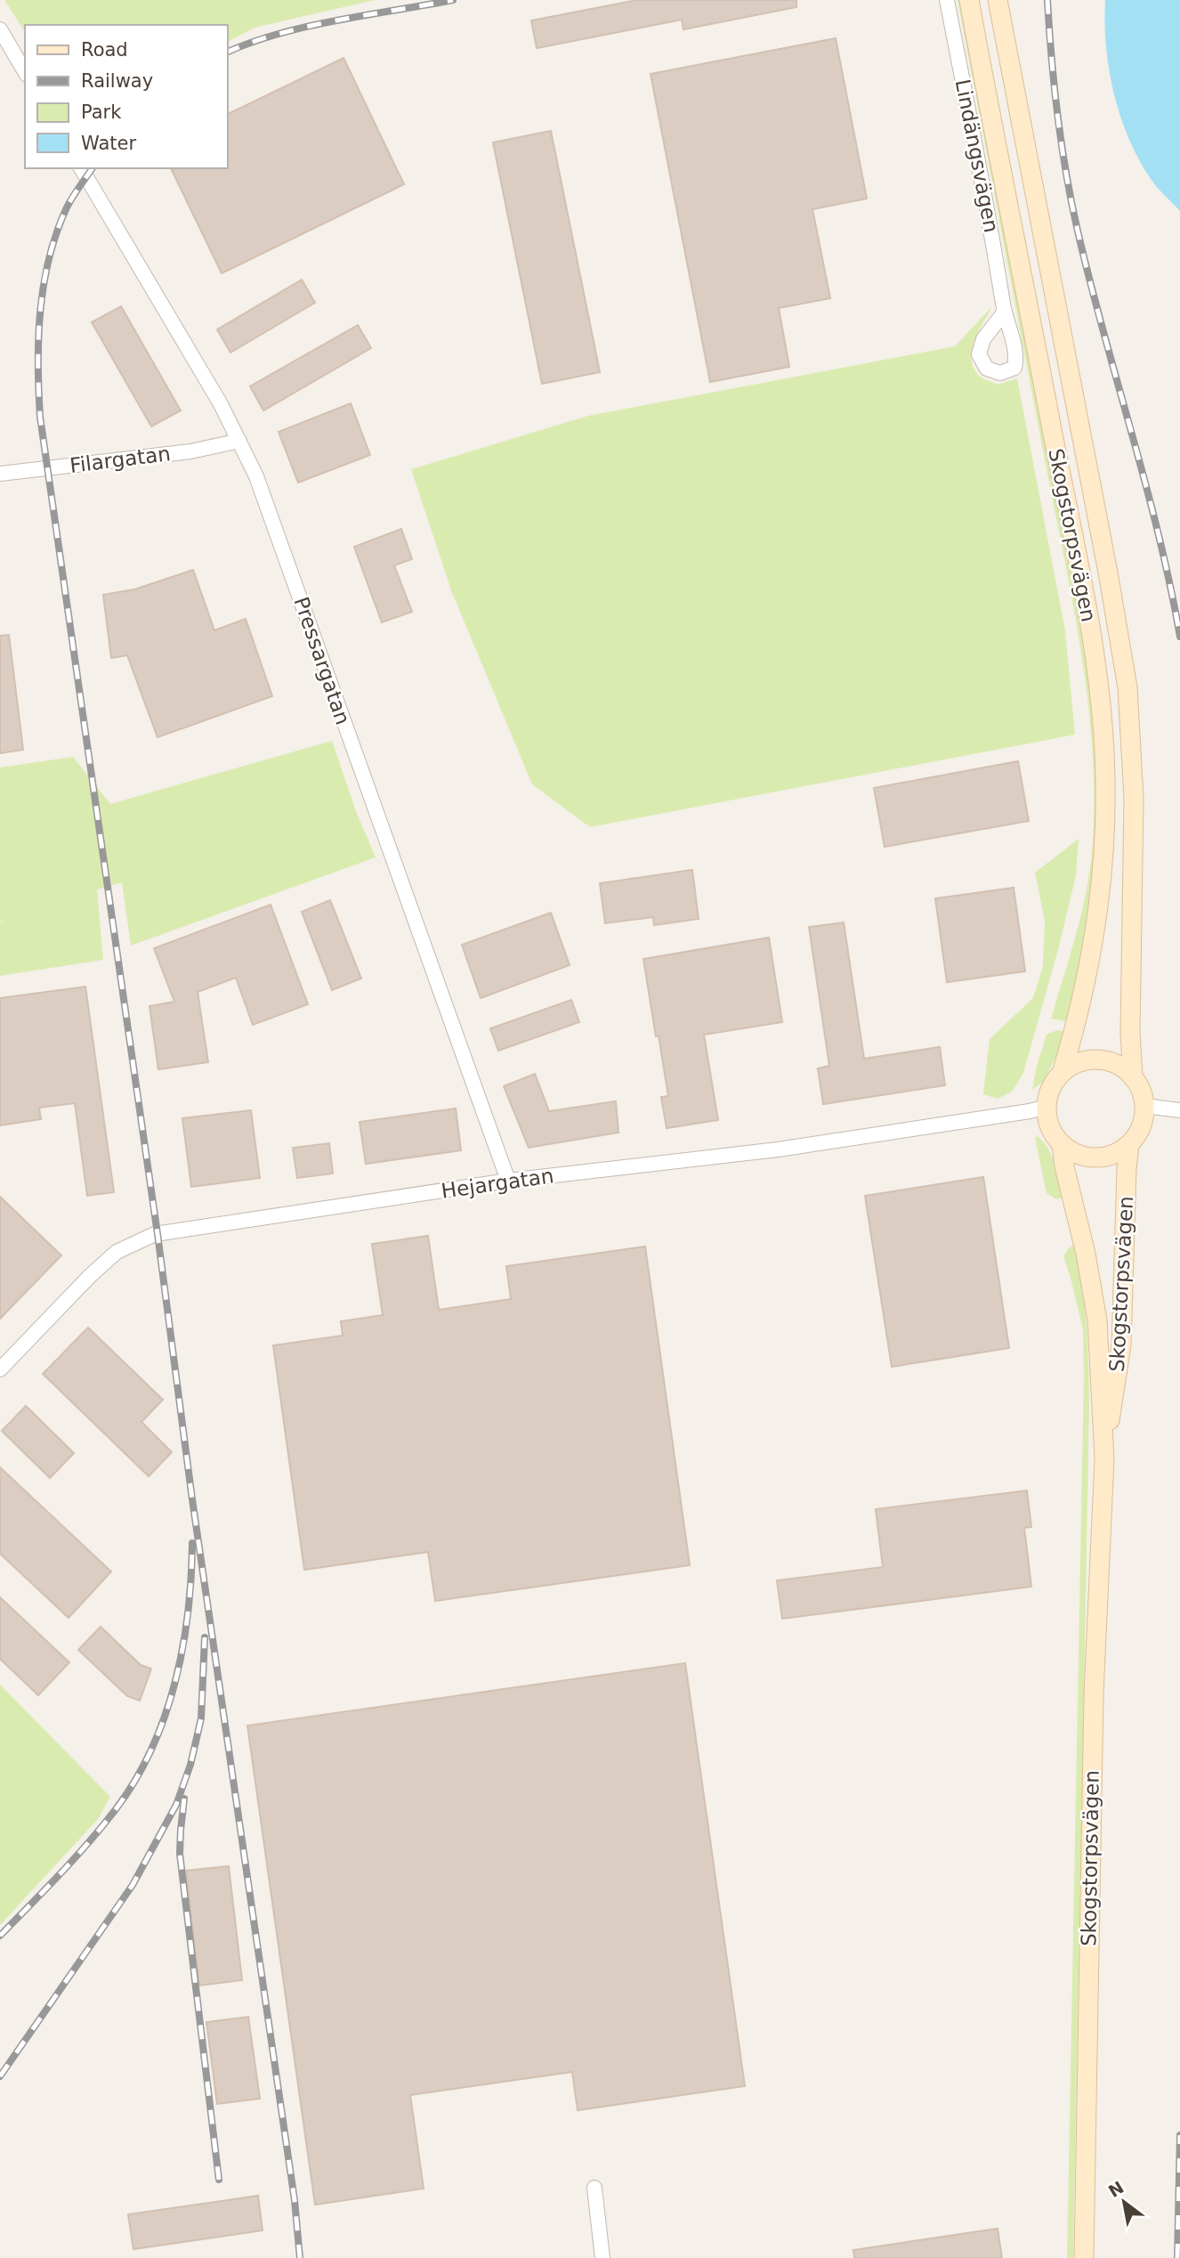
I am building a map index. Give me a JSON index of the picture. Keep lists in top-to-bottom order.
{
  "streets": {
    "main road": ["Skogstorpsvägen"],
    "street": [
      "Lindängsvägen",
      "Filargatan",
      "Pressargatan",
      "Hejargatan"
    ]
  },
  "crossings": [
    ["Filargatan", "Pressargatan"],
    ["Skogstorpsvägen", "Hejargatan"],
    ["Pressargatan", "Hejargatan"]
  ],
  "legend": [
    "Road",
    "Railway",
    "Park",
    "Water"
  ],
  "north": "top left"
}
